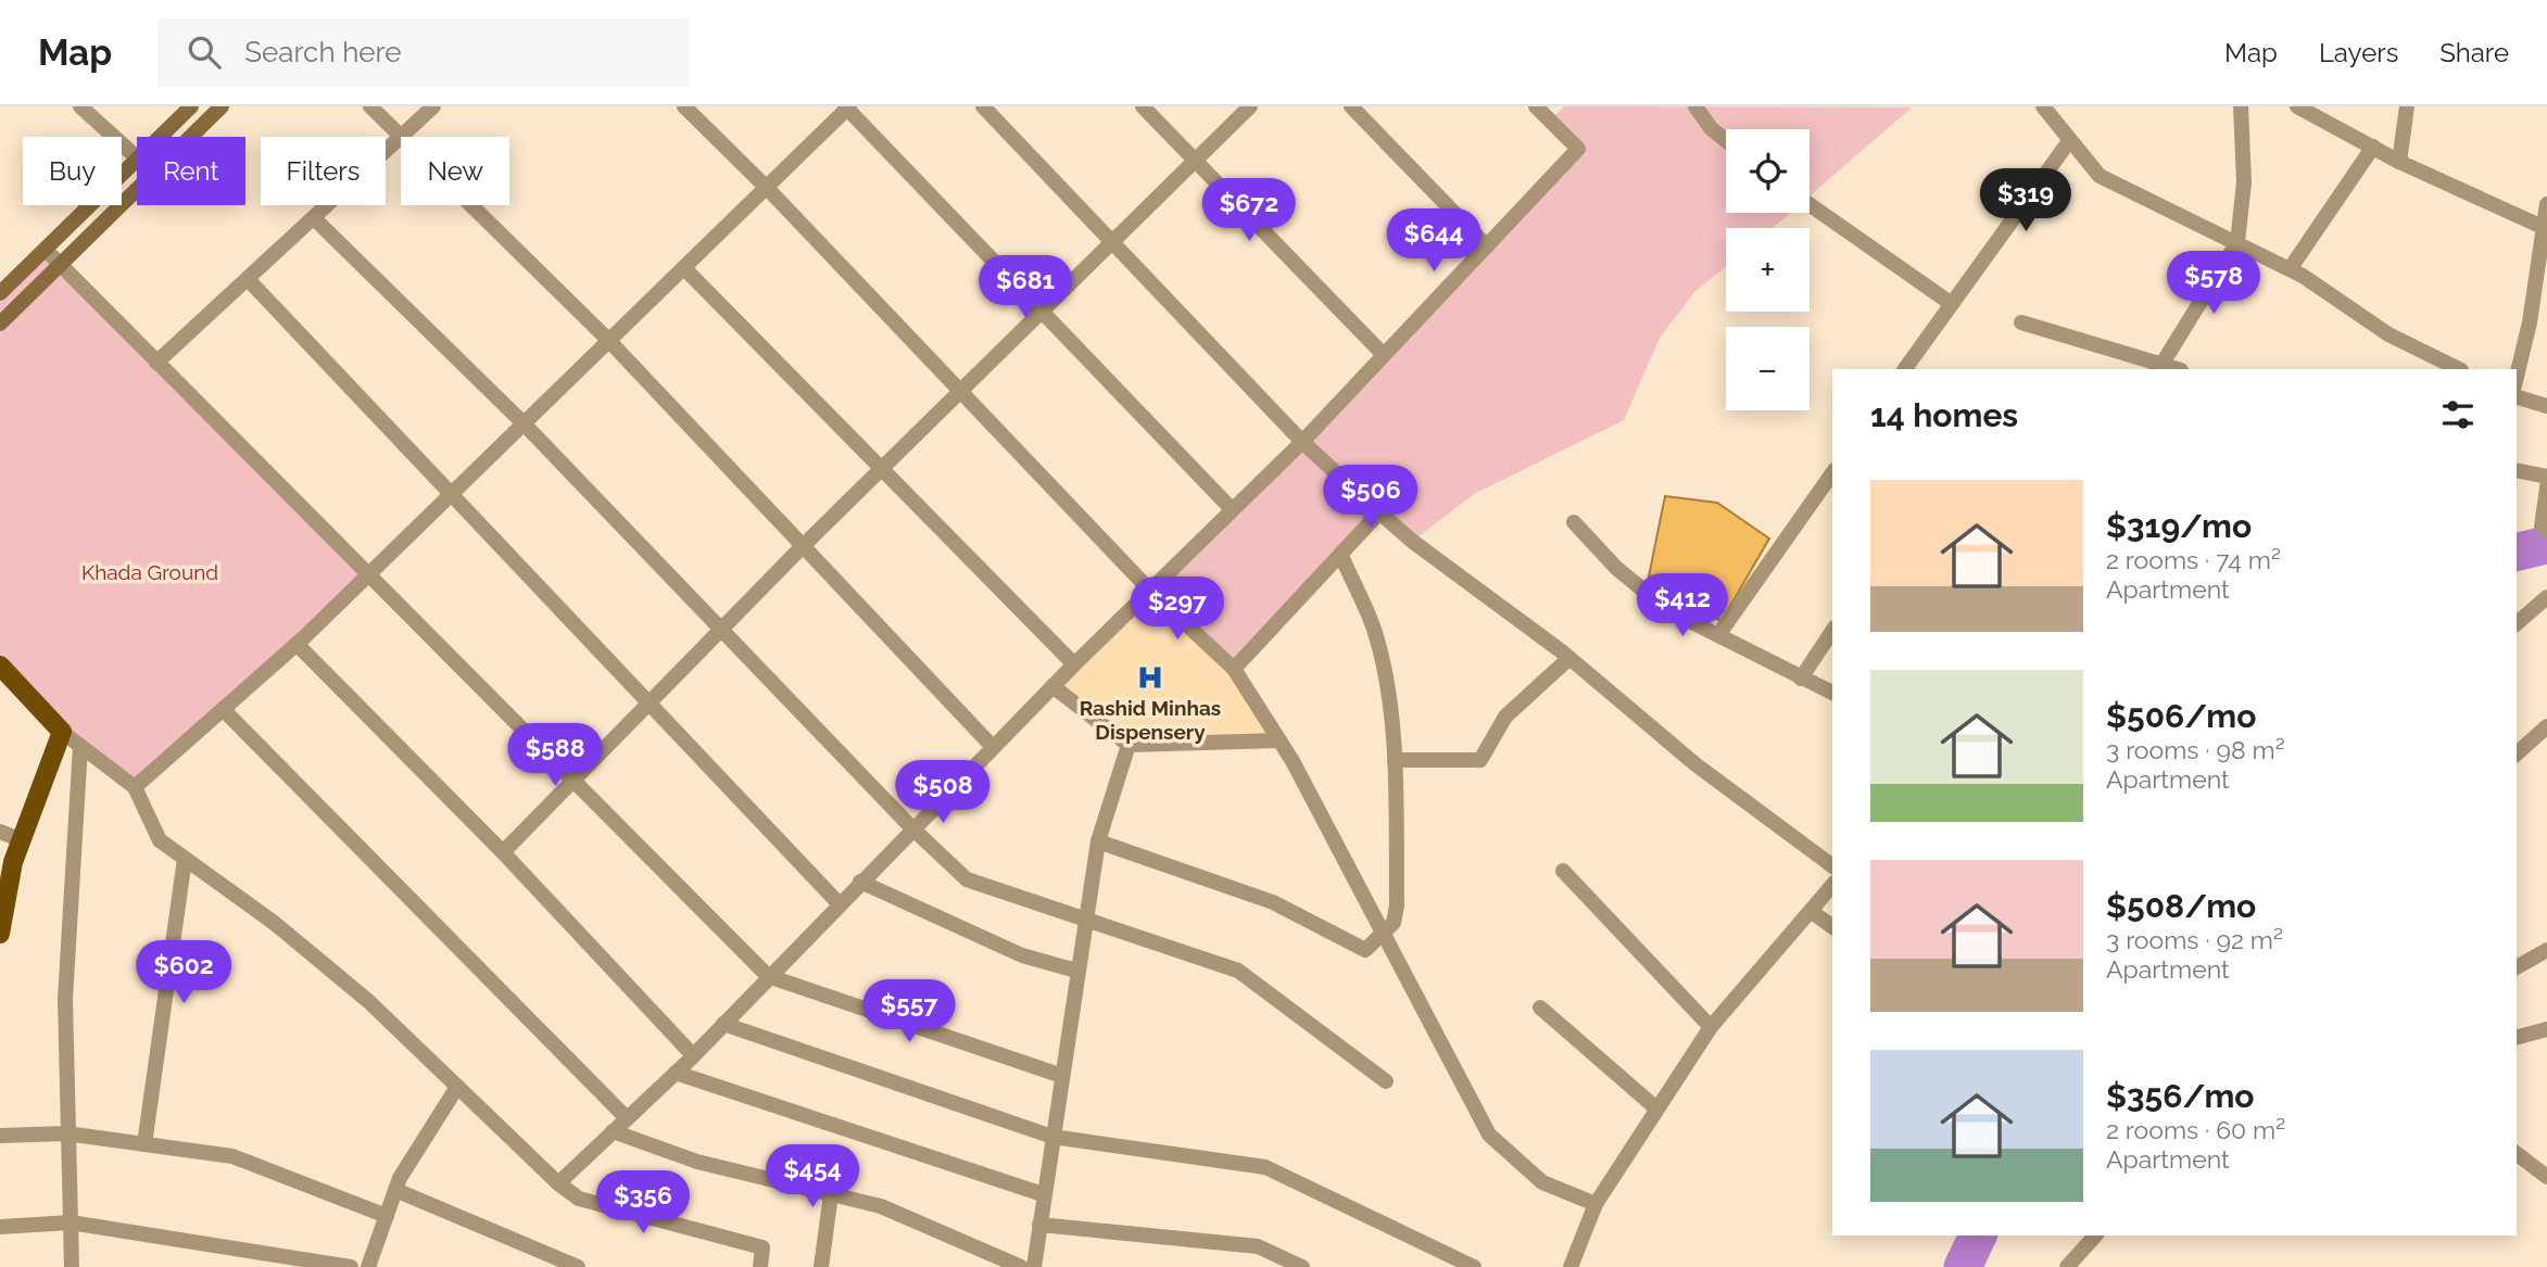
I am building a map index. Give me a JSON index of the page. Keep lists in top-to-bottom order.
{
  "parks": ["Khada Ground"],
  "places": {
    "hospital": ["Rashid Minhas Dispensery"]
  },
  "page": {
    "header": "Map",
    "search": "Search here",
    "nav": ["Map", "Layers", "Share"],
    "map_buttons": ["+", "−"],
    "chip": [
      "Buy",
      "Rent",
      "Filters",
      "New"
    ],
    "price": [
      "$319",
      "$672",
      "$644",
      "$578",
      "$681",
      "$506",
      "$412",
      "$297",
      "$588",
      "$508",
      "$602",
      "$557",
      "$454",
      "$356"
    ],
    "heading": "14 homes",
    "list": [
      {
        "name": "$319/mo",
        "note": "2 rooms · 74 m² · Apartment"
      },
      {
        "name": "$506/mo",
        "note": "3 rooms · 98 m² · Apartment"
      },
      {
        "name": "$508/mo",
        "note": "3 rooms · 92 m² · Apartment"
      },
      {
        "name": "$356/mo",
        "note": "2 rooms · 60 m² · Apartment"
      }
    ]
  }
}
